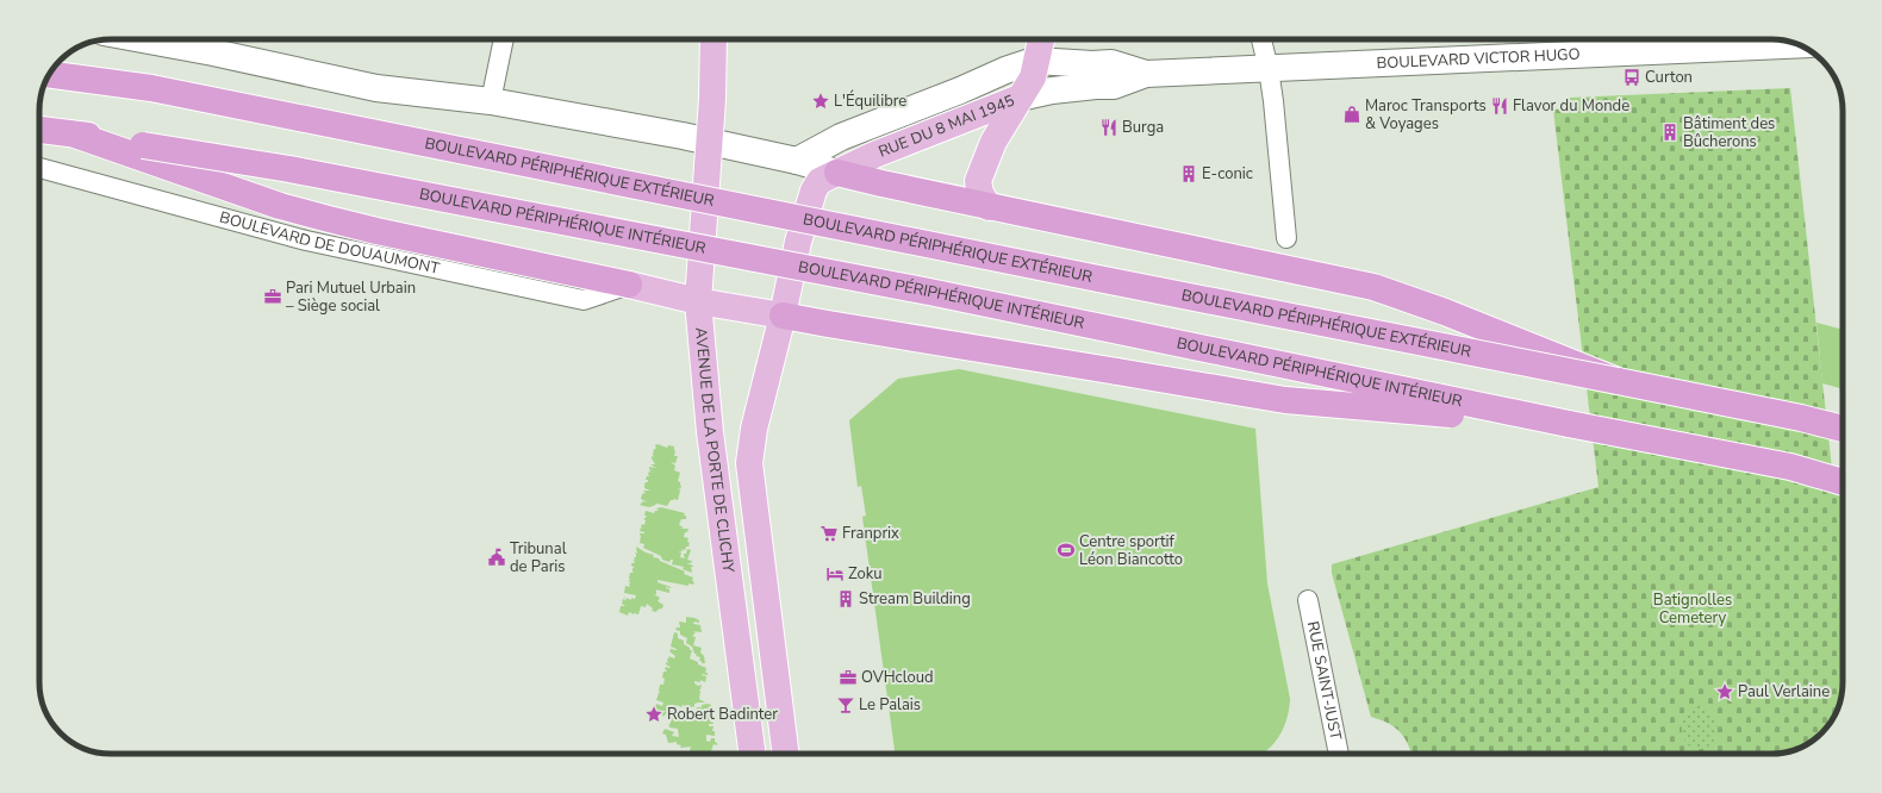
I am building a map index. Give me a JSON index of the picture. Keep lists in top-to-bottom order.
{
  "streets": {
    "highway": ["BOULEVARD PÉRIPHÉRIQUE EXTÉRIEUR", "BOULEVARD PÉRIPHÉRIQUE INTÉRIEUR"],
    "main road": ["BOULEVARD VICTOR HUGO", "RUE DU 8 MAI 1945", "AVENUE DE LA PORTE DE CLICHY"],
    "street": ["BOULEVARD DE DOUAUMONT", "RUE SAINT-JUST"]
  },
  "crossings": [
    ["BOULEVARD VICTOR HUGO", "RUE DU 8 MAI 1945"]
  ],
  "parks": ["Batignolles Cemetery"],
  "places": {
    "bus stop": ["Curton"],
    "place": ["L'Équilibre", "Paul Verlaine", "Robert Badinter"],
    "restaurant": ["Flavor du Monde", "Burga"],
    "shop": ["Maroc Transports & Voyages"],
    "building": ["Bâtiment des Bûcherons", "E-conic", "Stream Building"],
    "office": ["Pari Mutuel Urbain – Siège social", "OVHcloud"],
    "supermarket": ["Franprix"],
    "sports": ["Centre sportif Léon Biancotto"],
    "public building": ["Tribunal de Paris"],
    "hotel": ["Zoku"],
    "bar": ["Le Palais"]
  }
}
